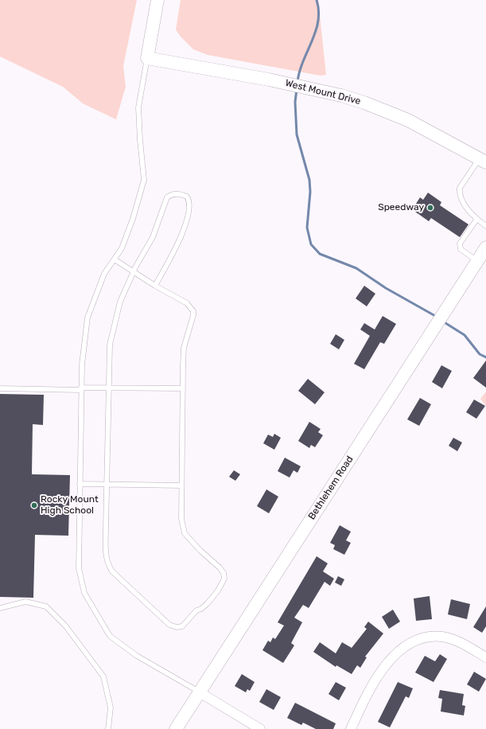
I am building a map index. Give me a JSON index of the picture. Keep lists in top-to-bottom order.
{
  "streets": {
    "main road": ["West Mount Drive", "Bethlehem Road"]
  },
  "places": ["Speedway", "Rocky Mount High School"]
}
